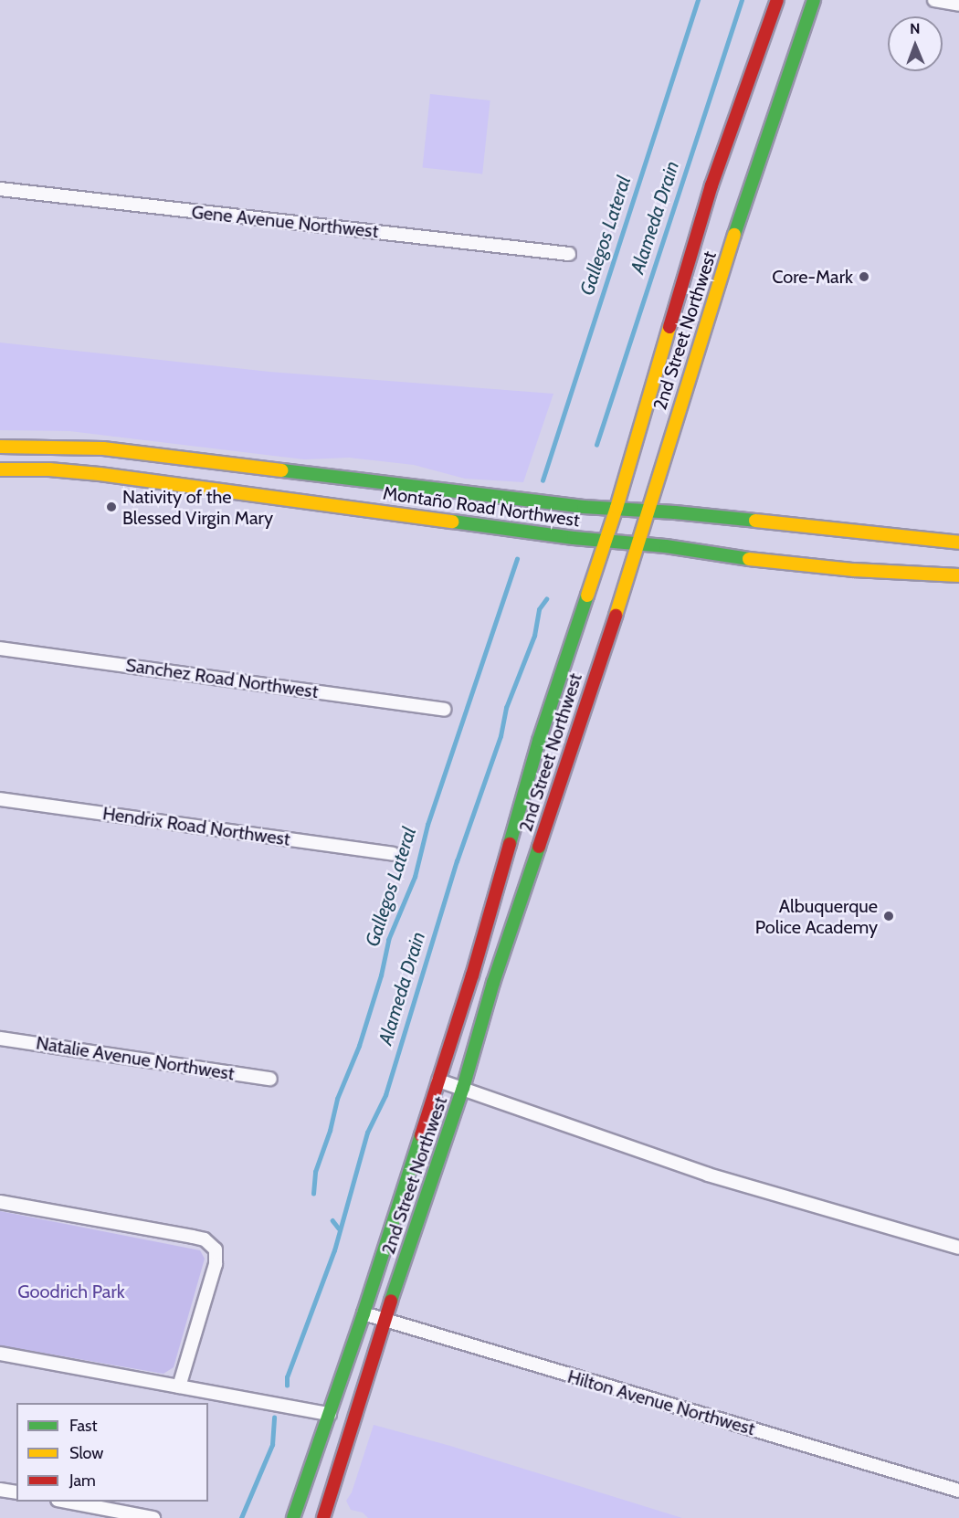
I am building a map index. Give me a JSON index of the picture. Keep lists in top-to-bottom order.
{
  "streets": {
    "main road": ["2nd Street Northwest", "Montaño Road Northwest"],
    "street": [
      "Gene Avenue Northwest",
      "Sanchez Road Northwest",
      "Hendrix Road Northwest",
      "Natalie Avenue Northwest",
      "Hilton Avenue Northwest"
    ]
  },
  "crossings": [
    ["2nd Street Northwest", "Montaño Road Northwest"],
    ["2nd Street Northwest", "Hilton Avenue Northwest"]
  ],
  "water": ["Alameda Drain", "Gallegos Lateral"],
  "parks": ["Goodrich Park"],
  "places": ["Core-Mark", "Nativity of the Blessed Virgin Mary", "Albuquerque Police Academy"],
  "legend": ["Fast", "Slow", "Jam"],
  "north": "top"
}
